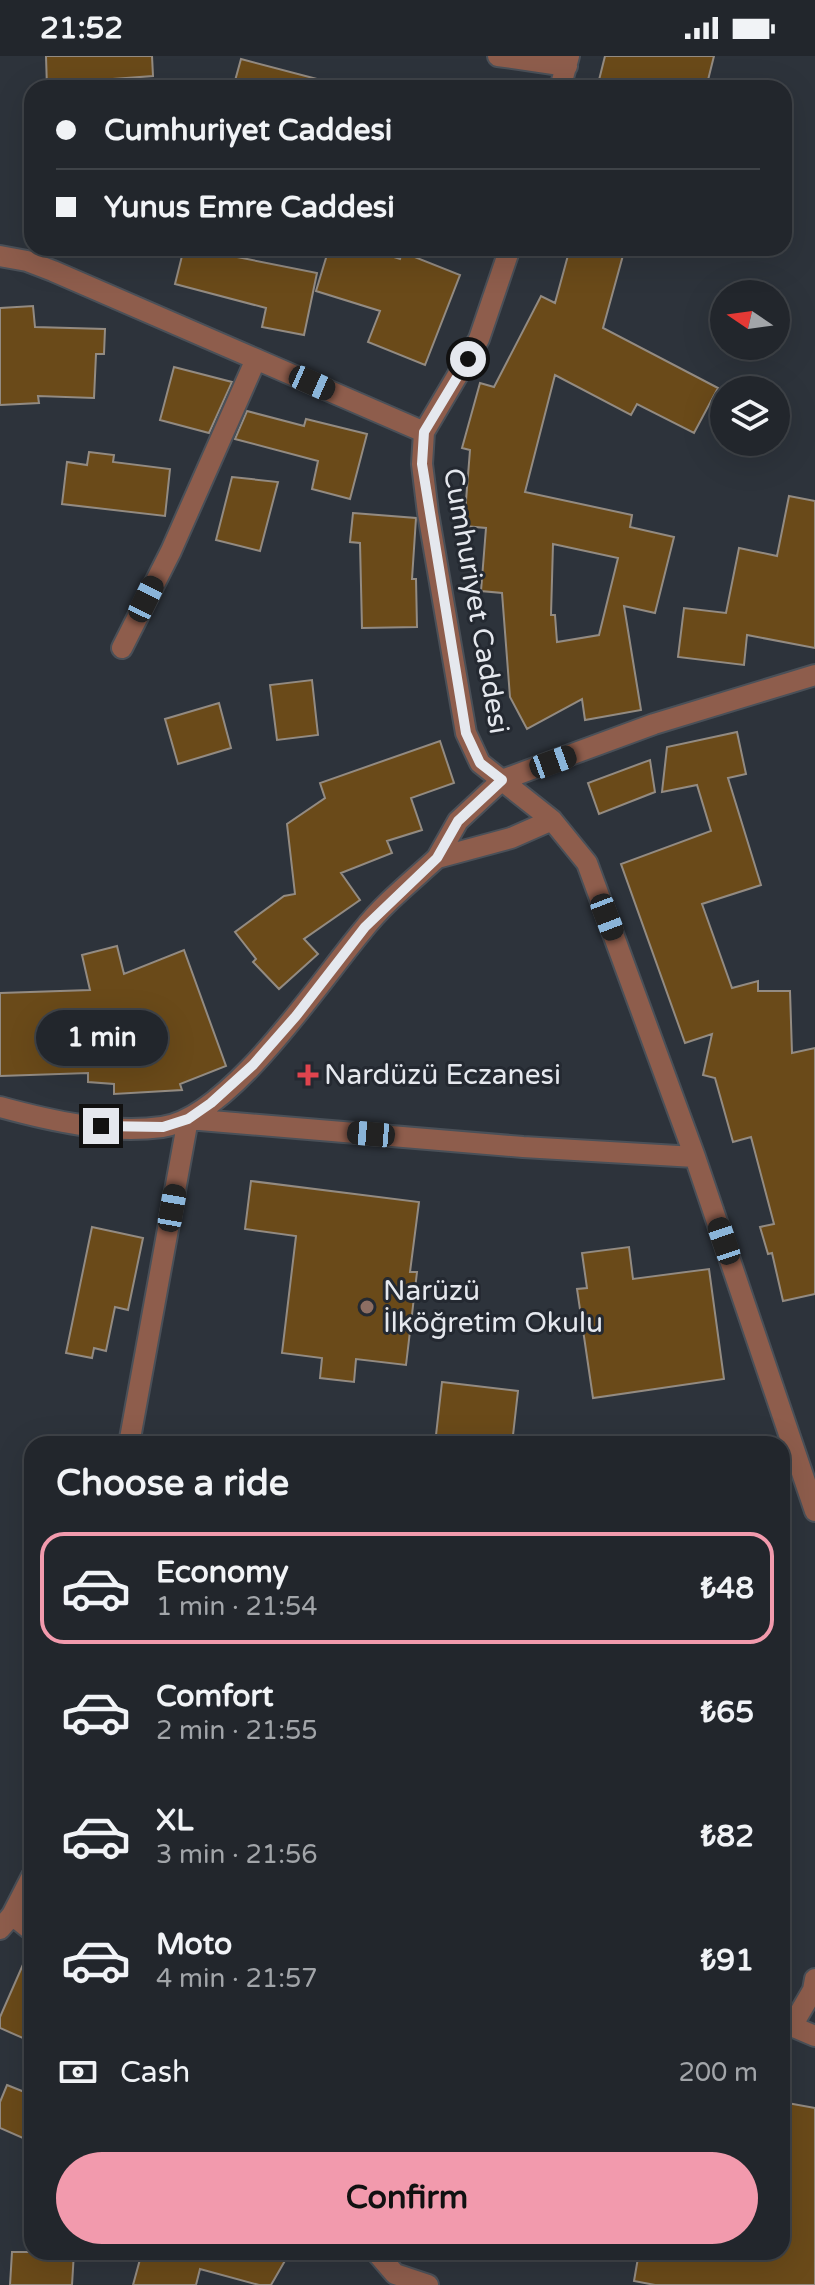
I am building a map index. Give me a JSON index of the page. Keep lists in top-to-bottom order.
{
  "streets": {
    "street": ["Cumhuriyet Caddesi"]
  },
  "places": {
    "health": ["Nardüzü Eczanesi"],
    "other": ["Narüzü İlköğretim Okulu"]
  },
  "north": "left",
  "page": {
    "status": "21:52",
    "banner": ["Cumhuriyet Caddesi", "Yunus Emre Caddesi"],
    "bubble": "1 min",
    "heading": "Choose a ride",
    "list": [
      {
        "name": "Economy",
        "note": "1 min · 21:54",
        "value": "₺48"
      },
      {
        "name": "Comfort",
        "note": "2 min · 21:55",
        "value": "₺65"
      },
      {
        "name": "XL",
        "note": "3 min · 21:56",
        "value": "₺82"
      },
      {
        "name": "Moto",
        "note": "4 min · 21:57",
        "value": "₺91"
      }
    ],
    "pay": ["Cash", "200 m"],
    "buttons": "Confirm"
  }
}
